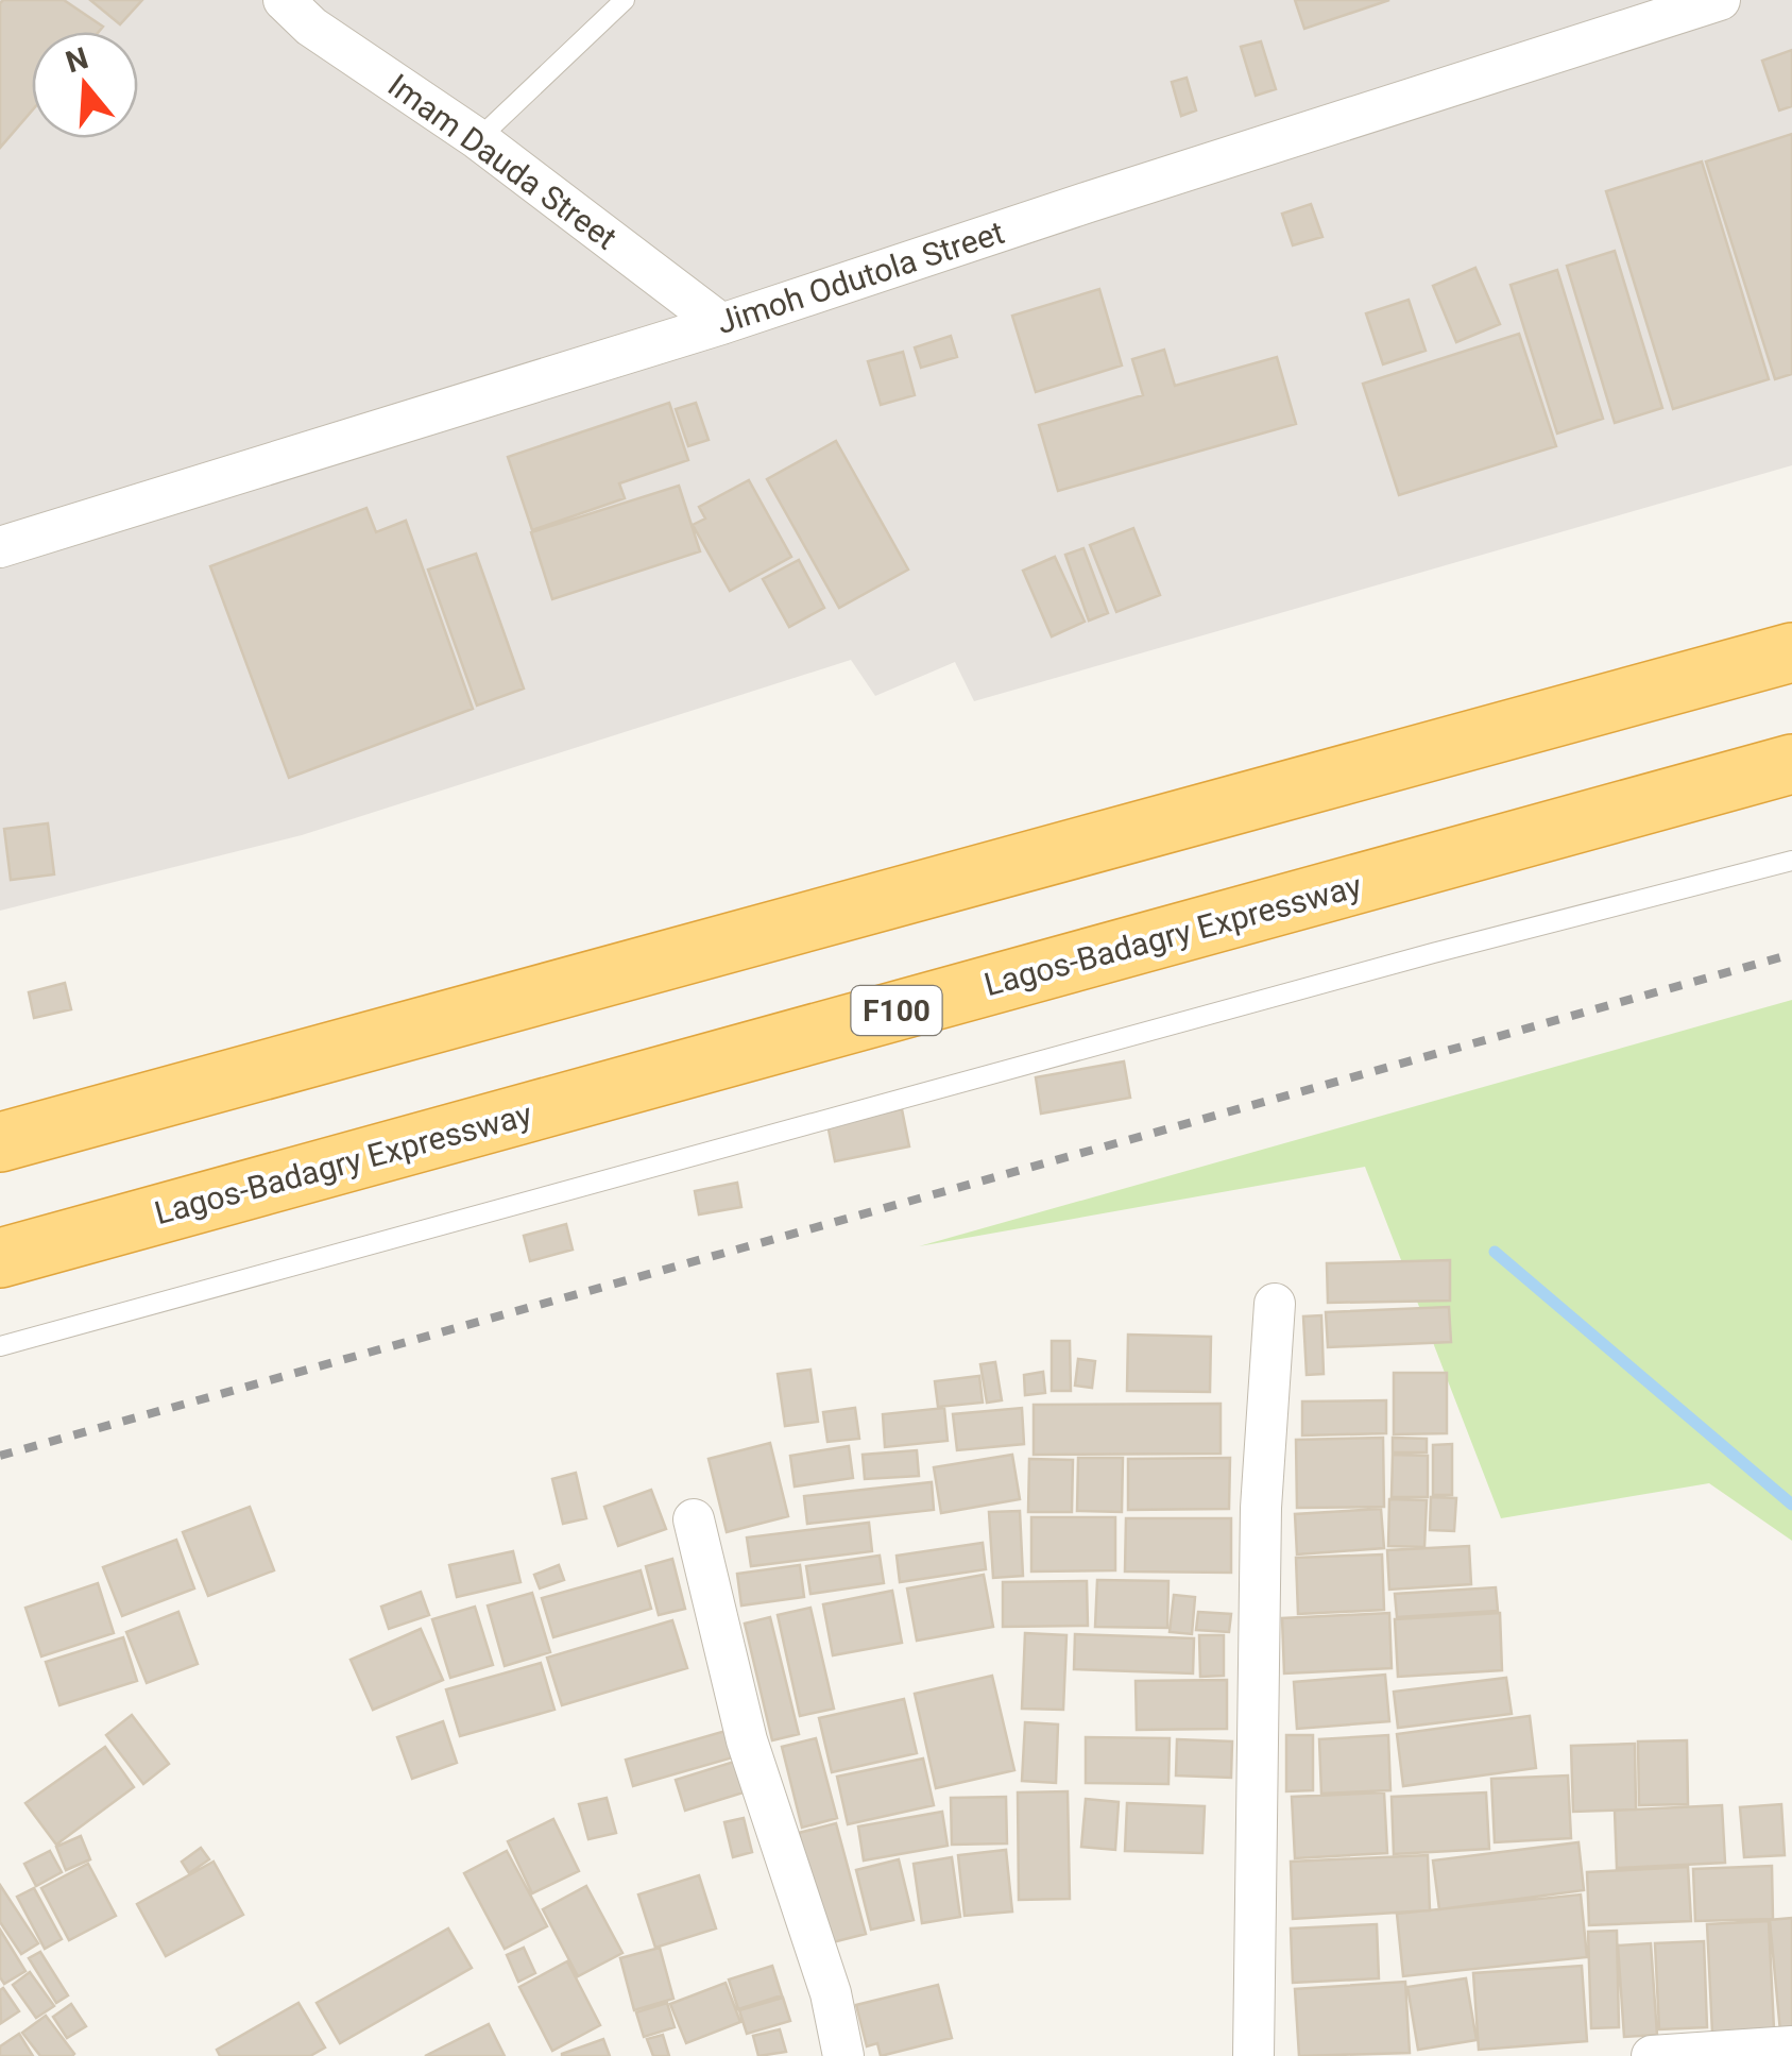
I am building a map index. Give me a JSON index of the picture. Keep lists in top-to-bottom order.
{
  "streets": {
    "highway": ["Lagos-Badagry Expressway", "F100"],
    "street": ["Imam Dauda Street", "Jimoh Odutola Street"]
  },
  "crossings": [
    ["Imam Dauda Street", "Jimoh Odutola Street"]
  ],
  "north": "top"
}
